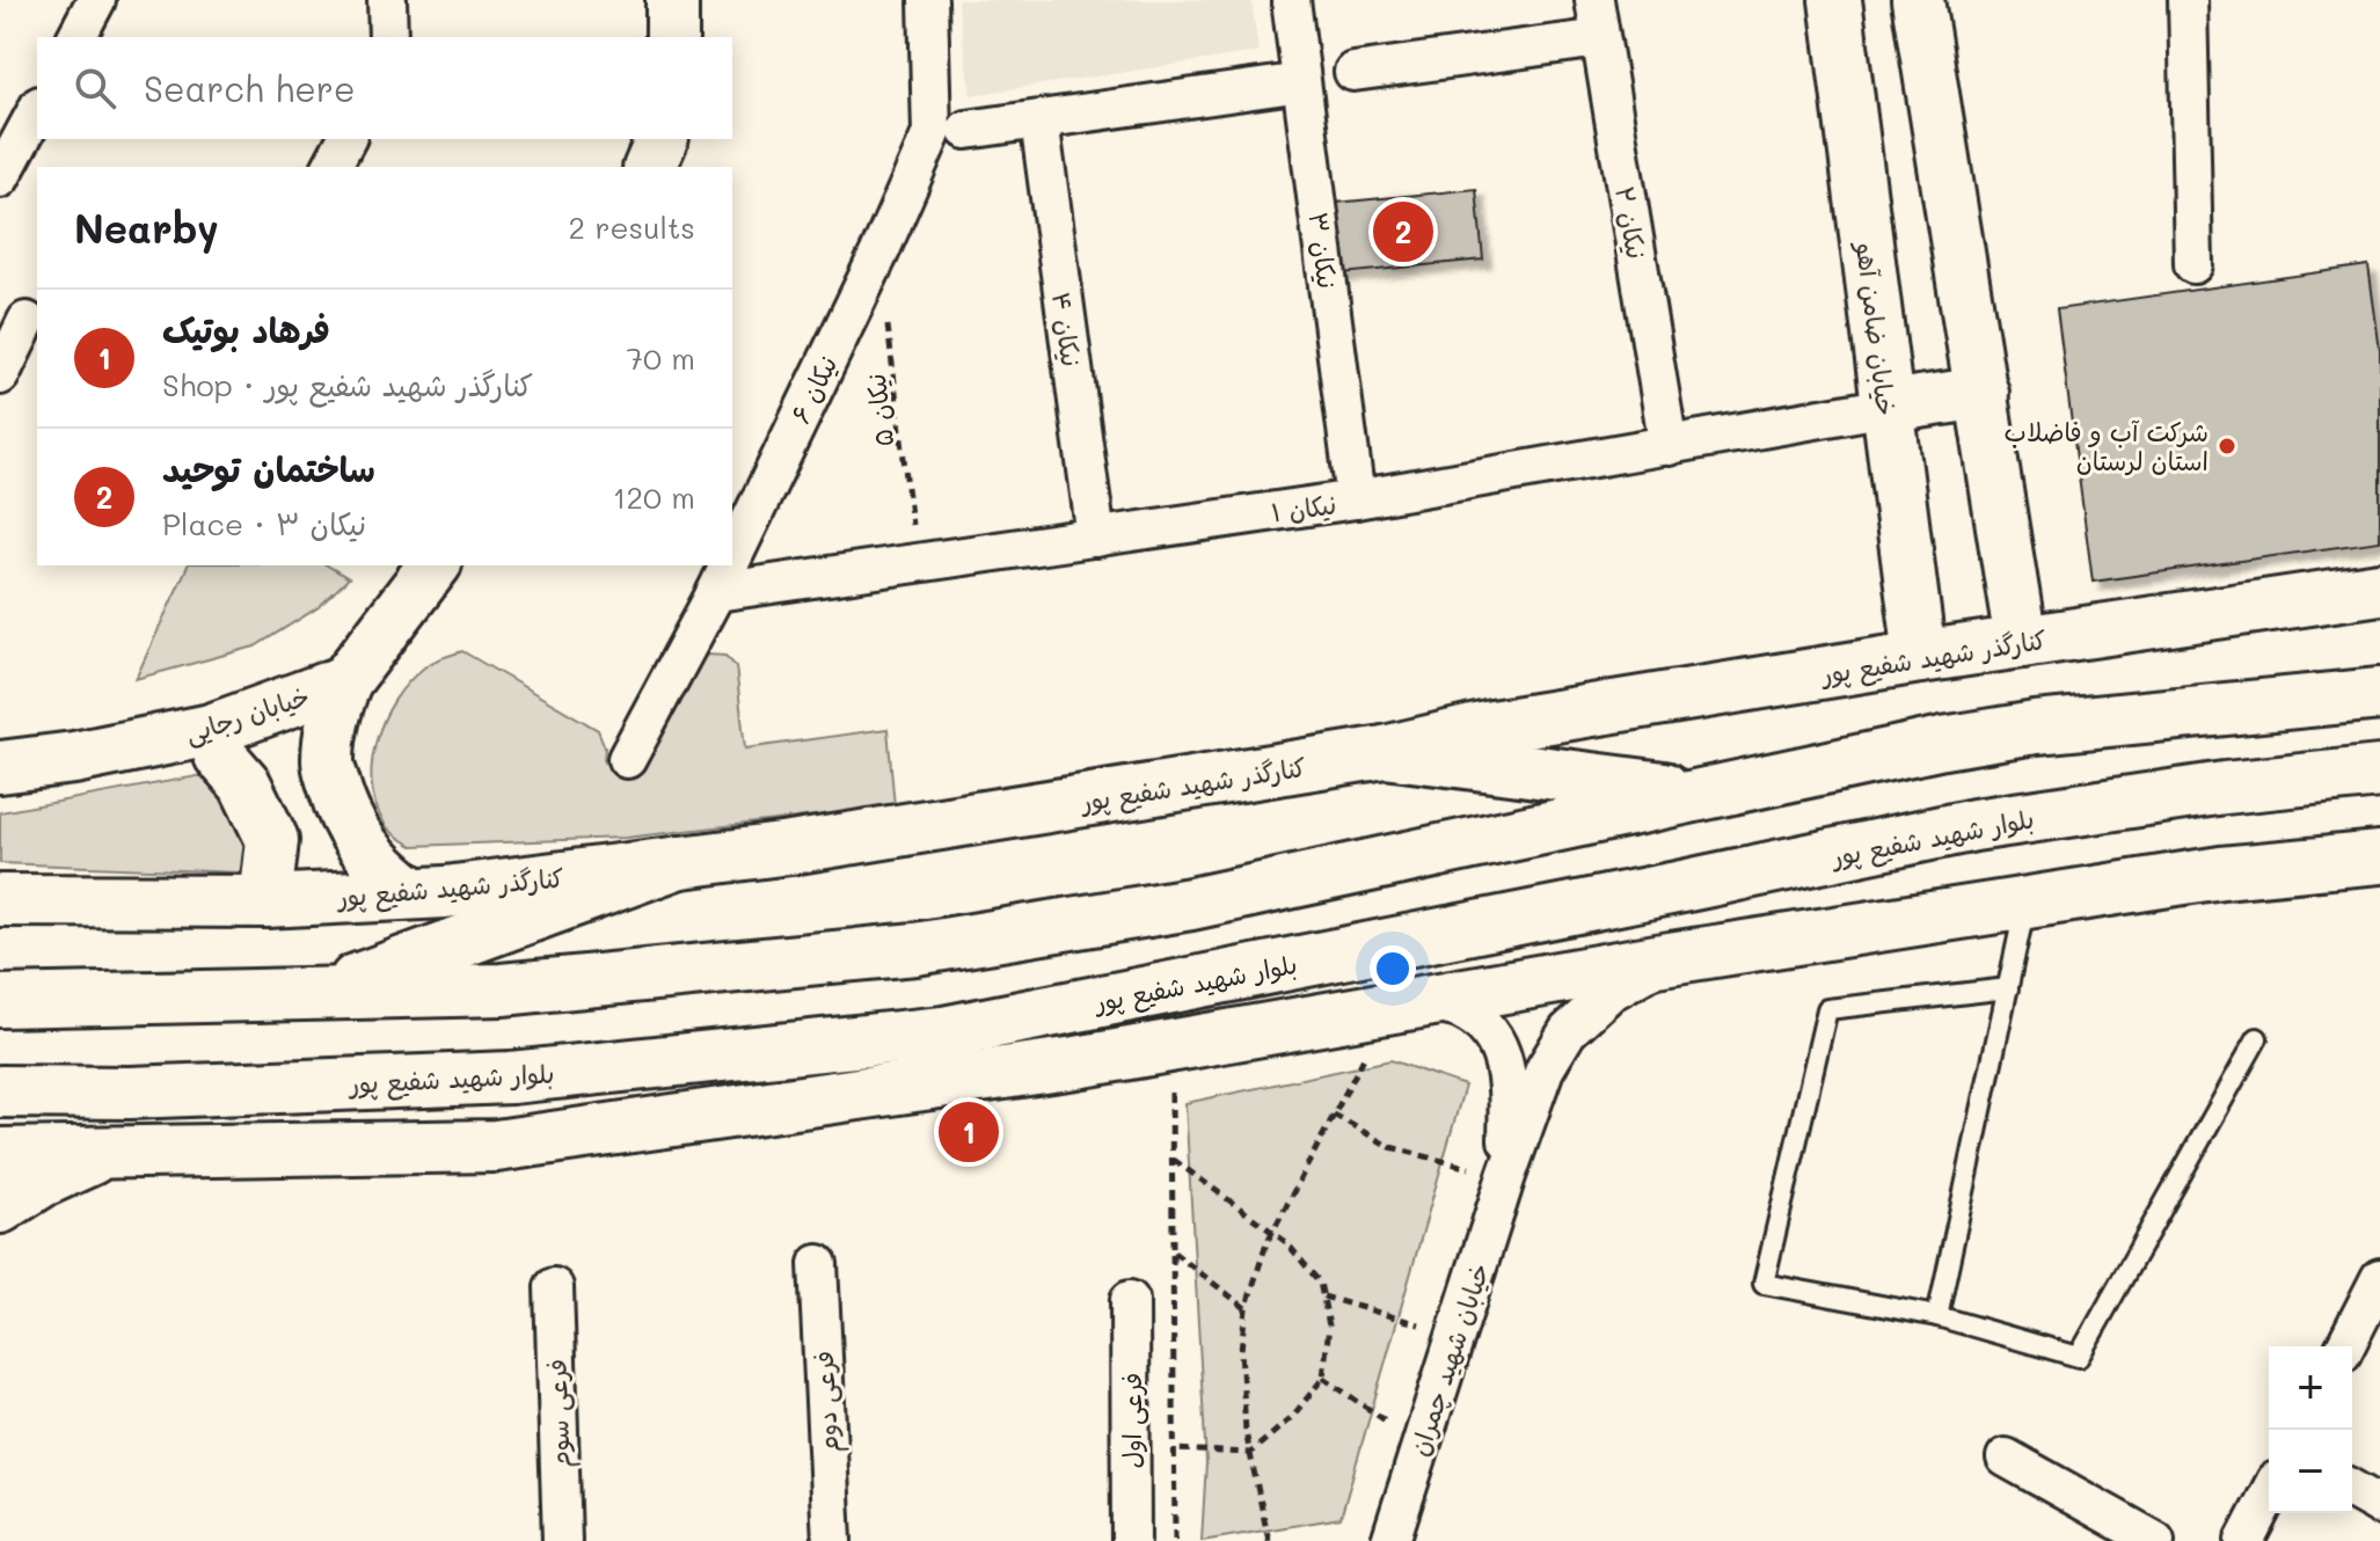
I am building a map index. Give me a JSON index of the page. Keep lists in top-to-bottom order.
{
  "streets": {
    "main road": [
      "خیابان ضامن آهو",
      "کنارگذر شهید شفیع پور",
      "خیابان رجایی",
      "بلوار شهید شفیع پور"
    ],
    "street": [
      "نیکان ۲",
      "نیکان ۳",
      "نیکان ۴",
      "نیکان ۶",
      "نیکان ۱",
      "خیابان شهید چمران",
      "فرعی دوم",
      "فرعی سوم",
      "فرعی اول"
    ],
    "path": ["نیکان ۵"]
  },
  "crossings": [
    ["نیکان ۲", "نیکان ۱"],
    ["نیکان ۳", "نیکان ۱"],
    ["نیکان ۴", "نیکان ۱"],
    ["خیابان ضامن آهو", "نیکان ۱"],
    ["خیابان ضامن آهو", "کنارگذر شهید شفیع پور"],
    ["نیکان ۶", "نیکان ۵"],
    ["نیکان ۶", "نیکان ۱"],
    ["نیکان ۵", "نیکان ۱"]
  ],
  "places": ["شرکت آب و فاضلاب استان لرستان"],
  "page": {
    "search": "Search here",
    "heading": ["Nearby", "2 results"],
    "pins": ["2", "1"],
    "list": [
      {
        "mark": "1",
        "name": "فرهاد بوتیک",
        "note": "Shop · کنارگذر شهید شفیع پور",
        "value": "70 m"
      },
      {
        "mark": "2",
        "name": "ساختمان توحید",
        "note": "Place · نیکان ۳",
        "value": "120 m"
      }
    ],
    "map_buttons": ["+", "−"]
  }
}
